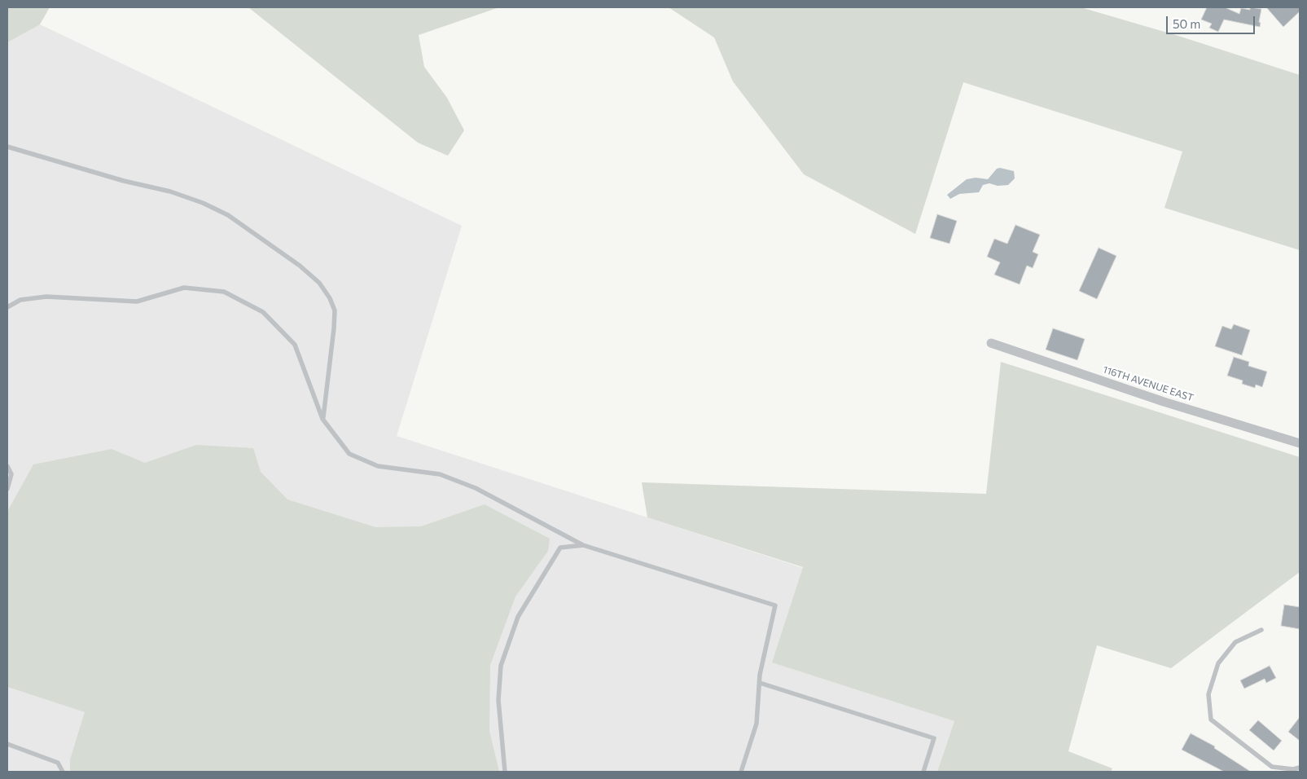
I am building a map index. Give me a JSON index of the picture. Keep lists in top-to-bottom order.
{
  "streets": {
    "street": ["116TH AVENUE EAST"]
  },
  "scale_bar": "50 m"
}
